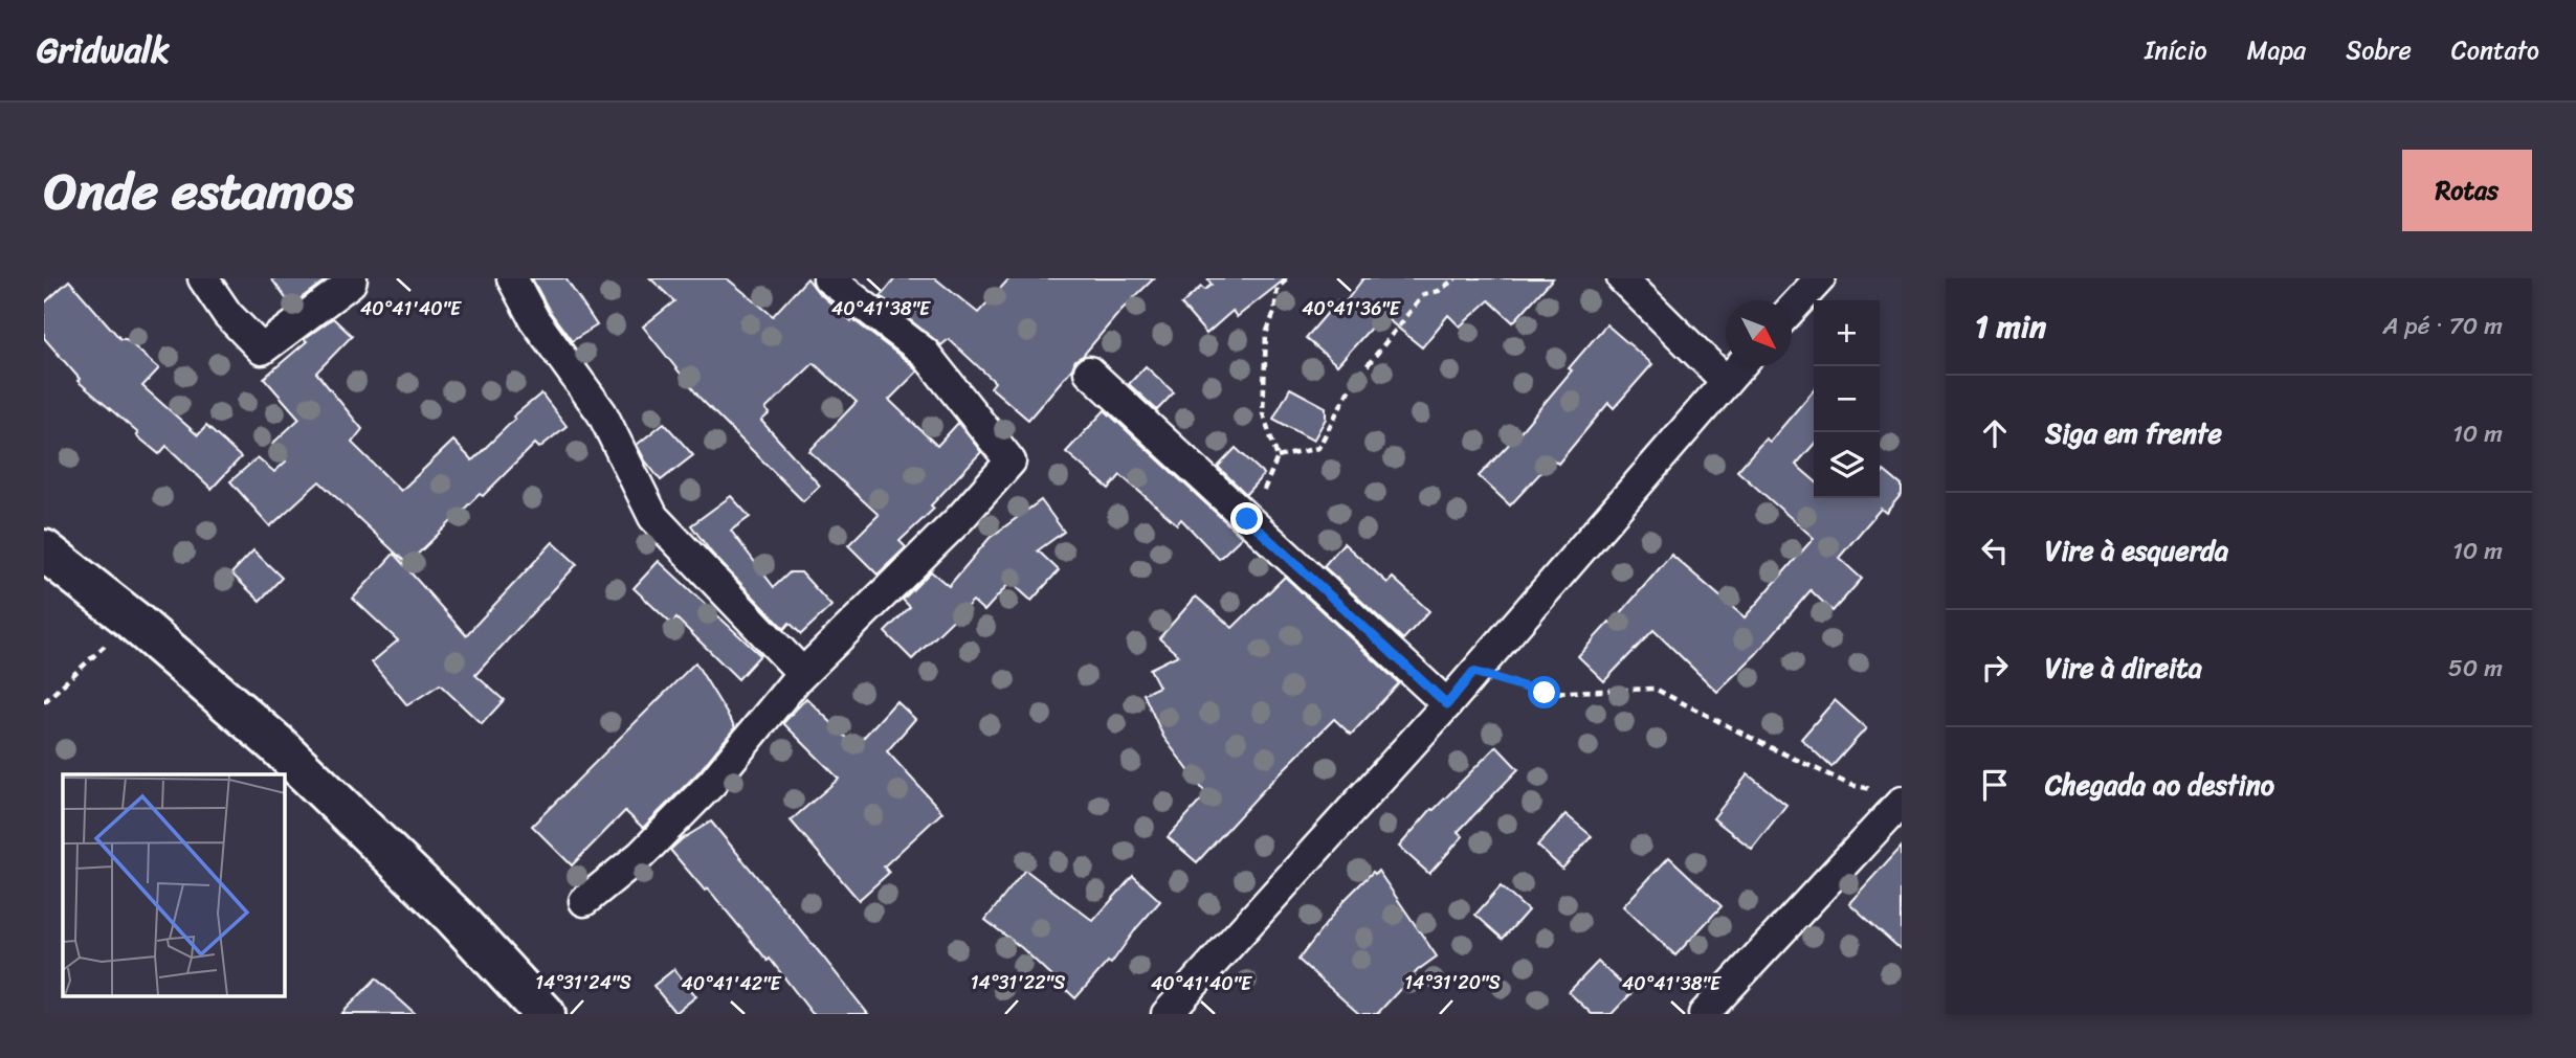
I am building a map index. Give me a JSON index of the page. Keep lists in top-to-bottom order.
{
  "north": "bottom right",
  "page": {
    "header": "Gridwalk",
    "nav": [
      "Início",
      "Mapa",
      "Sobre",
      "Contato"
    ],
    "title": "Onde estamos",
    "buttons": "Rotas",
    "heading": ["1 min", "A pé · 70 m"],
    "map_buttons": ["+", "−"],
    "list": [
      ["Siga em frente", "10 m"],
      ["Vire à esquerda", "10 m"],
      ["Vire à direita", "50 m"],
      "Chegada ao destino"
    ]
  },
  "coordinates": [
    "40°41'38\"E",
    "40°41'36\"E",
    "40°41'40\"E",
    "14°31'24\"S",
    "14°31'22\"S",
    "14°31'20\"S",
    "40°41'42\"E"
  ]
}
